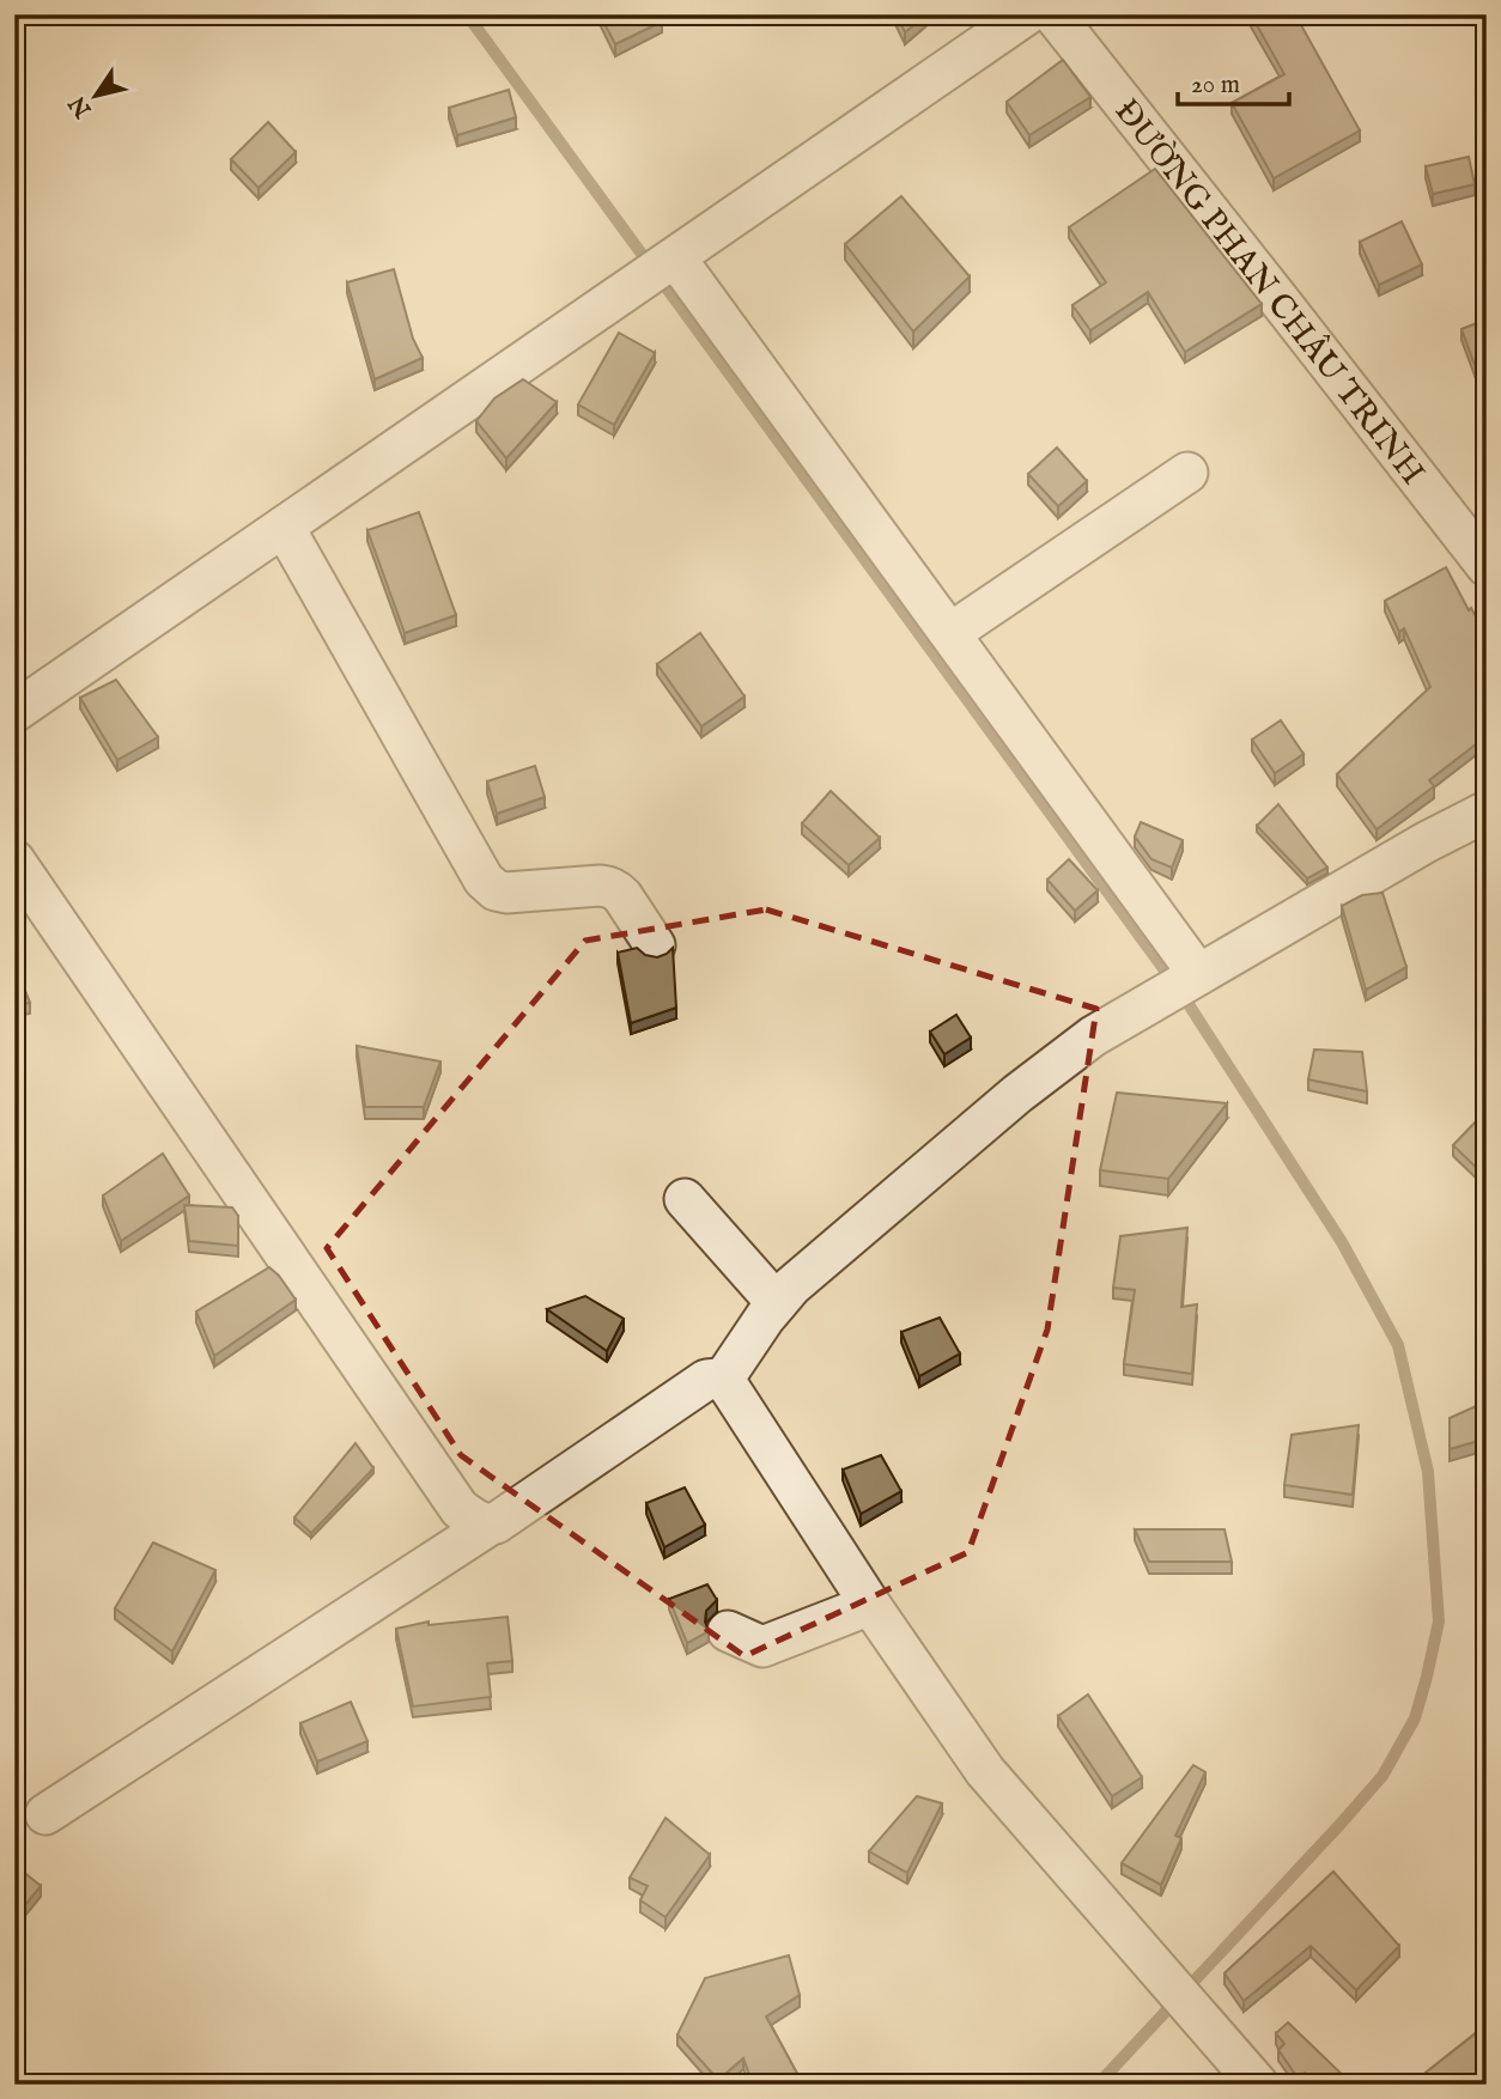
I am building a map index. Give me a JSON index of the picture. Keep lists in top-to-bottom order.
{
  "streets": {
    "street": ["ĐƯỜNG PHAN CHÂU TRINH"]
  },
  "scale_bar": "20 m",
  "north": "bottom left"
}
